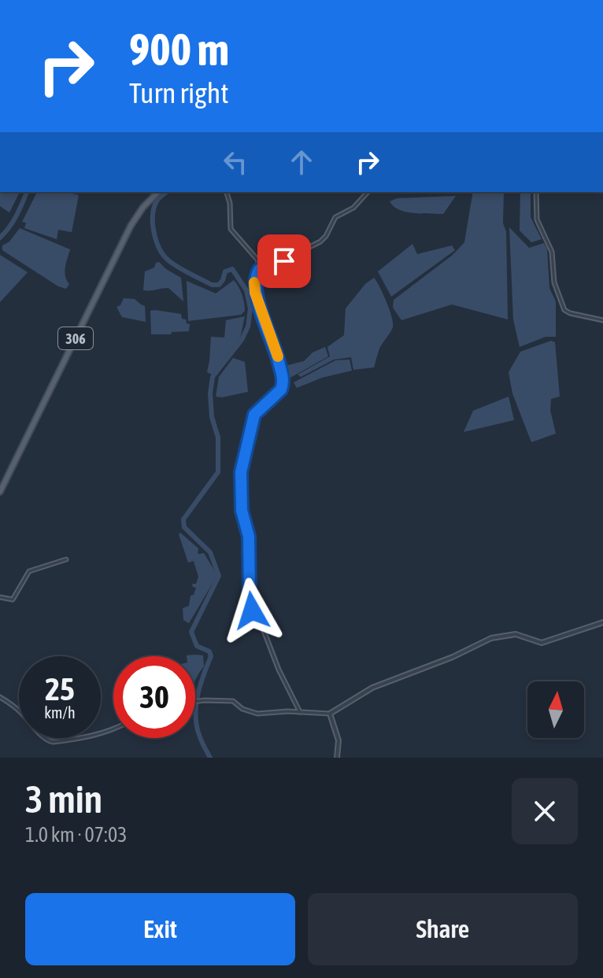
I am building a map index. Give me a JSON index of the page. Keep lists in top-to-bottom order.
{
  "streets": {
    "main road": ["306"]
  },
  "north": "top",
  "page": {
    "turn": ["900 m", "Turn right"],
    "speed": "25 km/h",
    "limit": "30",
    "heading": ["3 min", "1.0 km · 07:03"],
    "buttons": ["Exit", "Share"]
  }
}
